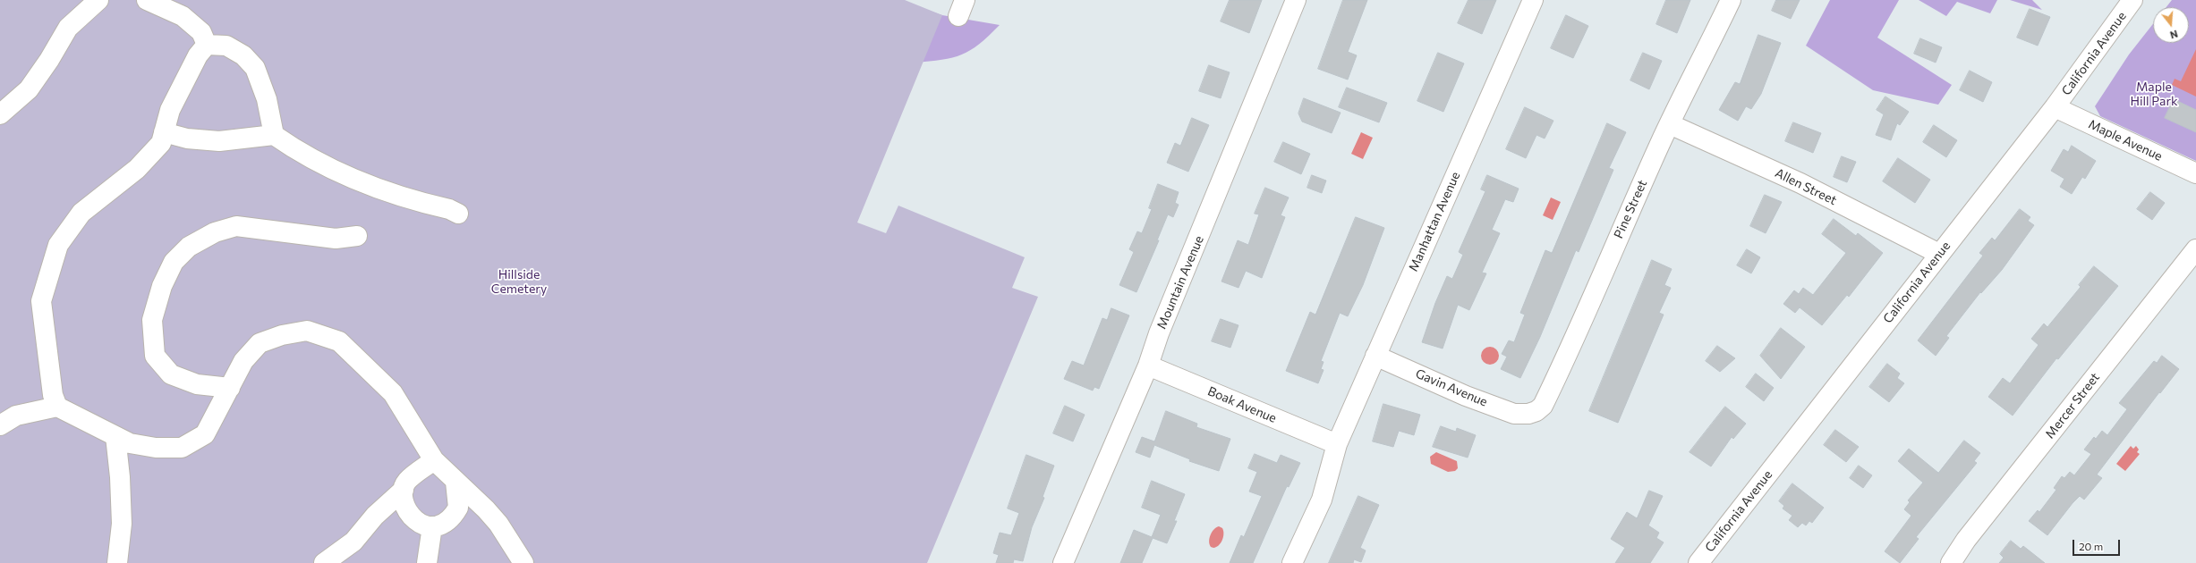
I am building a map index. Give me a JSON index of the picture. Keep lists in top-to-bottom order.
{
  "streets": {
    "street": [
      "California Avenue",
      "Maple Avenue",
      "Allen Street",
      "Pine Street",
      "Manhattan Avenue",
      "Mountain Avenue",
      "Gavin Avenue",
      "Boak Avenue",
      "Mercer Street"
    ]
  },
  "crossings": [
    ["California Avenue", "Maple Avenue"],
    ["California Avenue", "Allen Street"],
    ["Allen Street", "Pine Street"],
    ["Pine Street", "Gavin Avenue"],
    ["Manhattan Avenue", "Gavin Avenue"],
    ["Manhattan Avenue", "Boak Avenue"],
    ["Mountain Avenue", "Boak Avenue"]
  ],
  "parks": ["Maple Hill Park", "Hillside Cemetery"],
  "scale_bar": "20 m",
  "north": "bottom"
}
